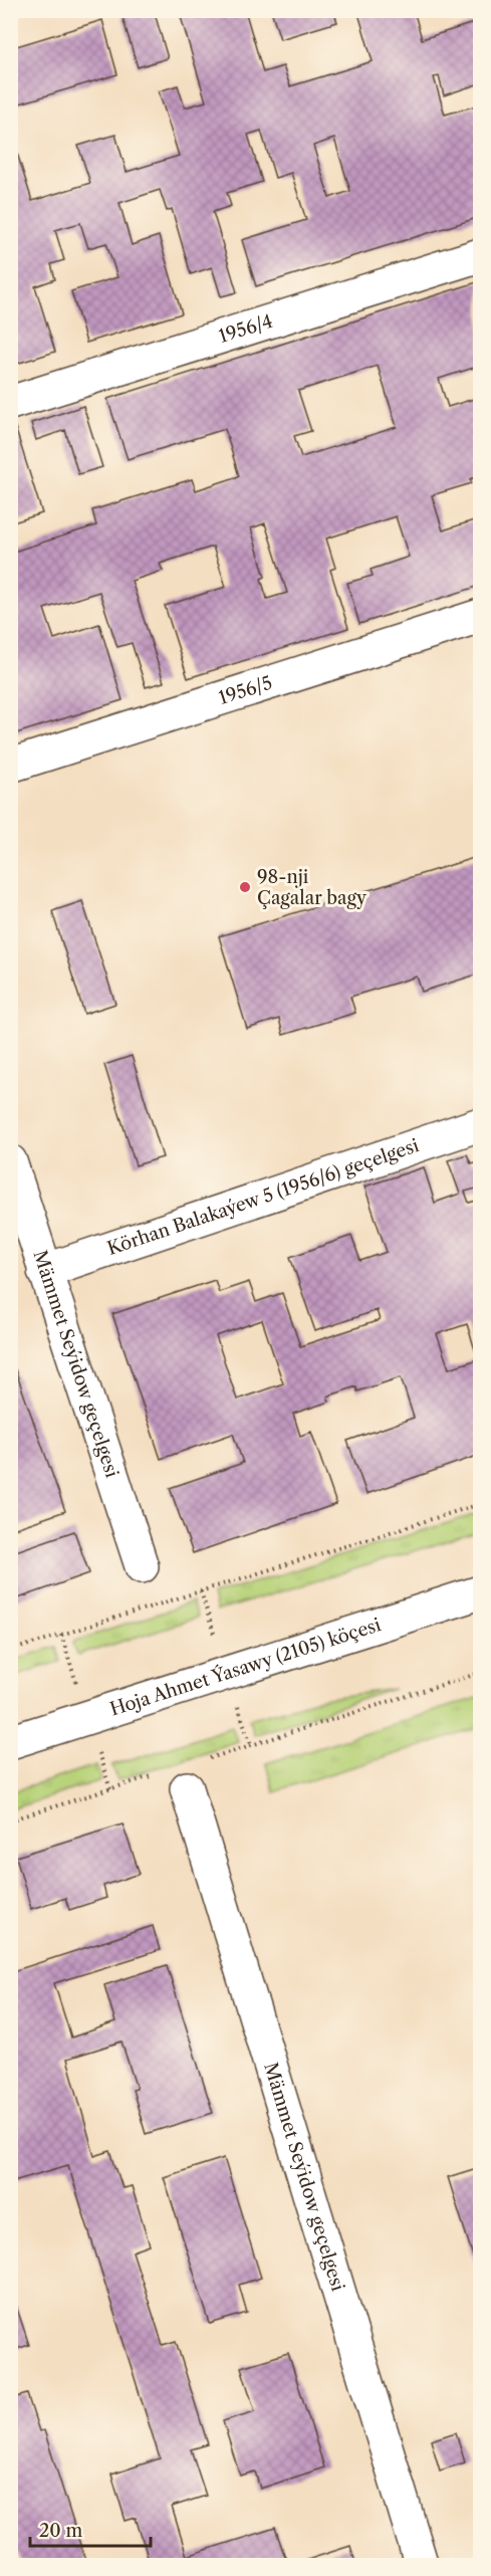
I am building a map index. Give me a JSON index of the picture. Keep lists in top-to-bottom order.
{
  "streets": {
    "street": [
      "1956/4",
      "1956/5",
      "Körhan Balakaýew 5 (1956/6) geçelgesi",
      "Mämmet Seýidow geçelgesi",
      "Hoja Ahmet Ýasawy (2105) köçesi"
    ]
  },
  "crossings": [
    ["Körhan Balakaýew 5 (1956/6) geçelgesi", "Mämmet Seýidow geçelgesi"]
  ],
  "places": ["98-nji Çagalar bagy"],
  "scale_bar": "20 m"
}
